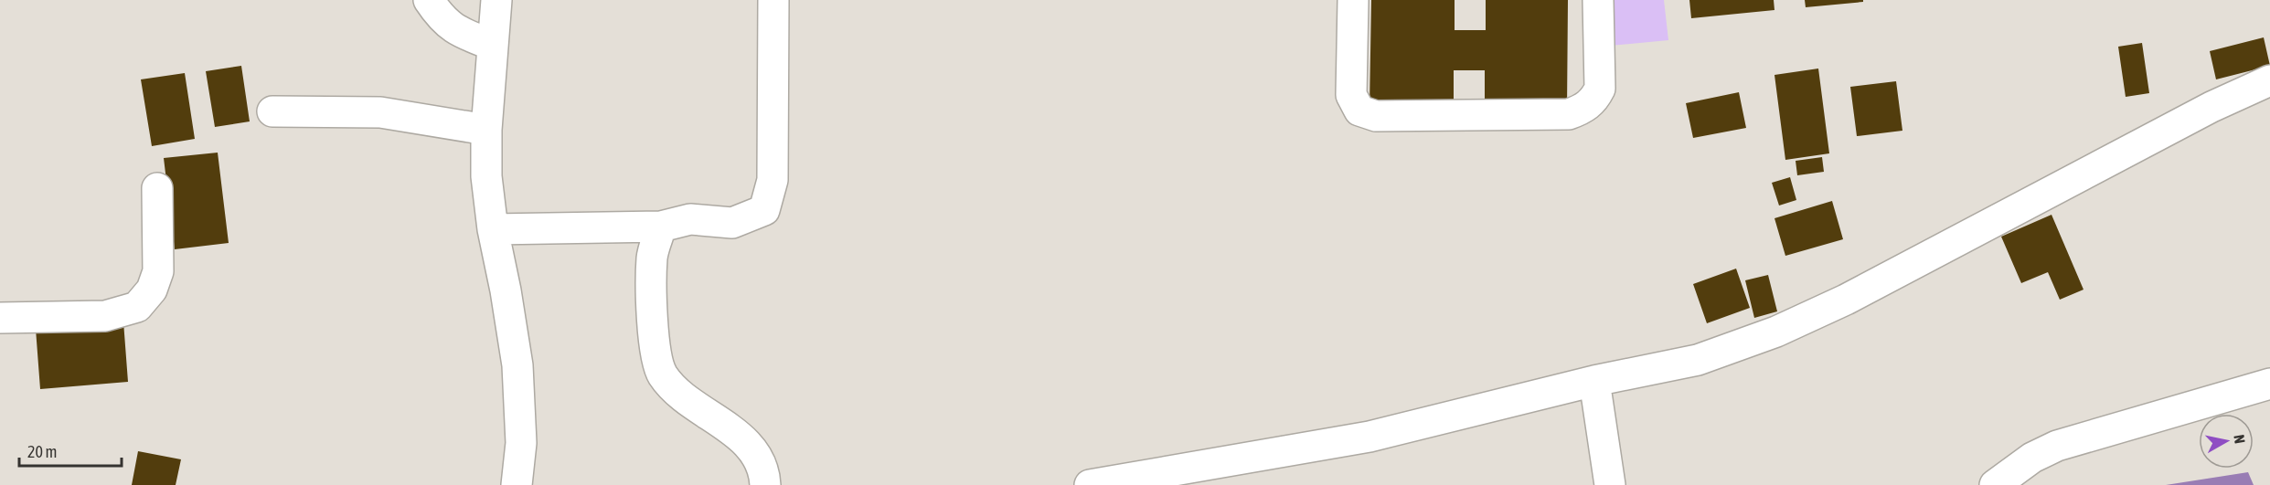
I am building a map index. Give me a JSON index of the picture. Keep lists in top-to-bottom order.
{
  "scale_bar": "20 m",
  "north": "right"
}
